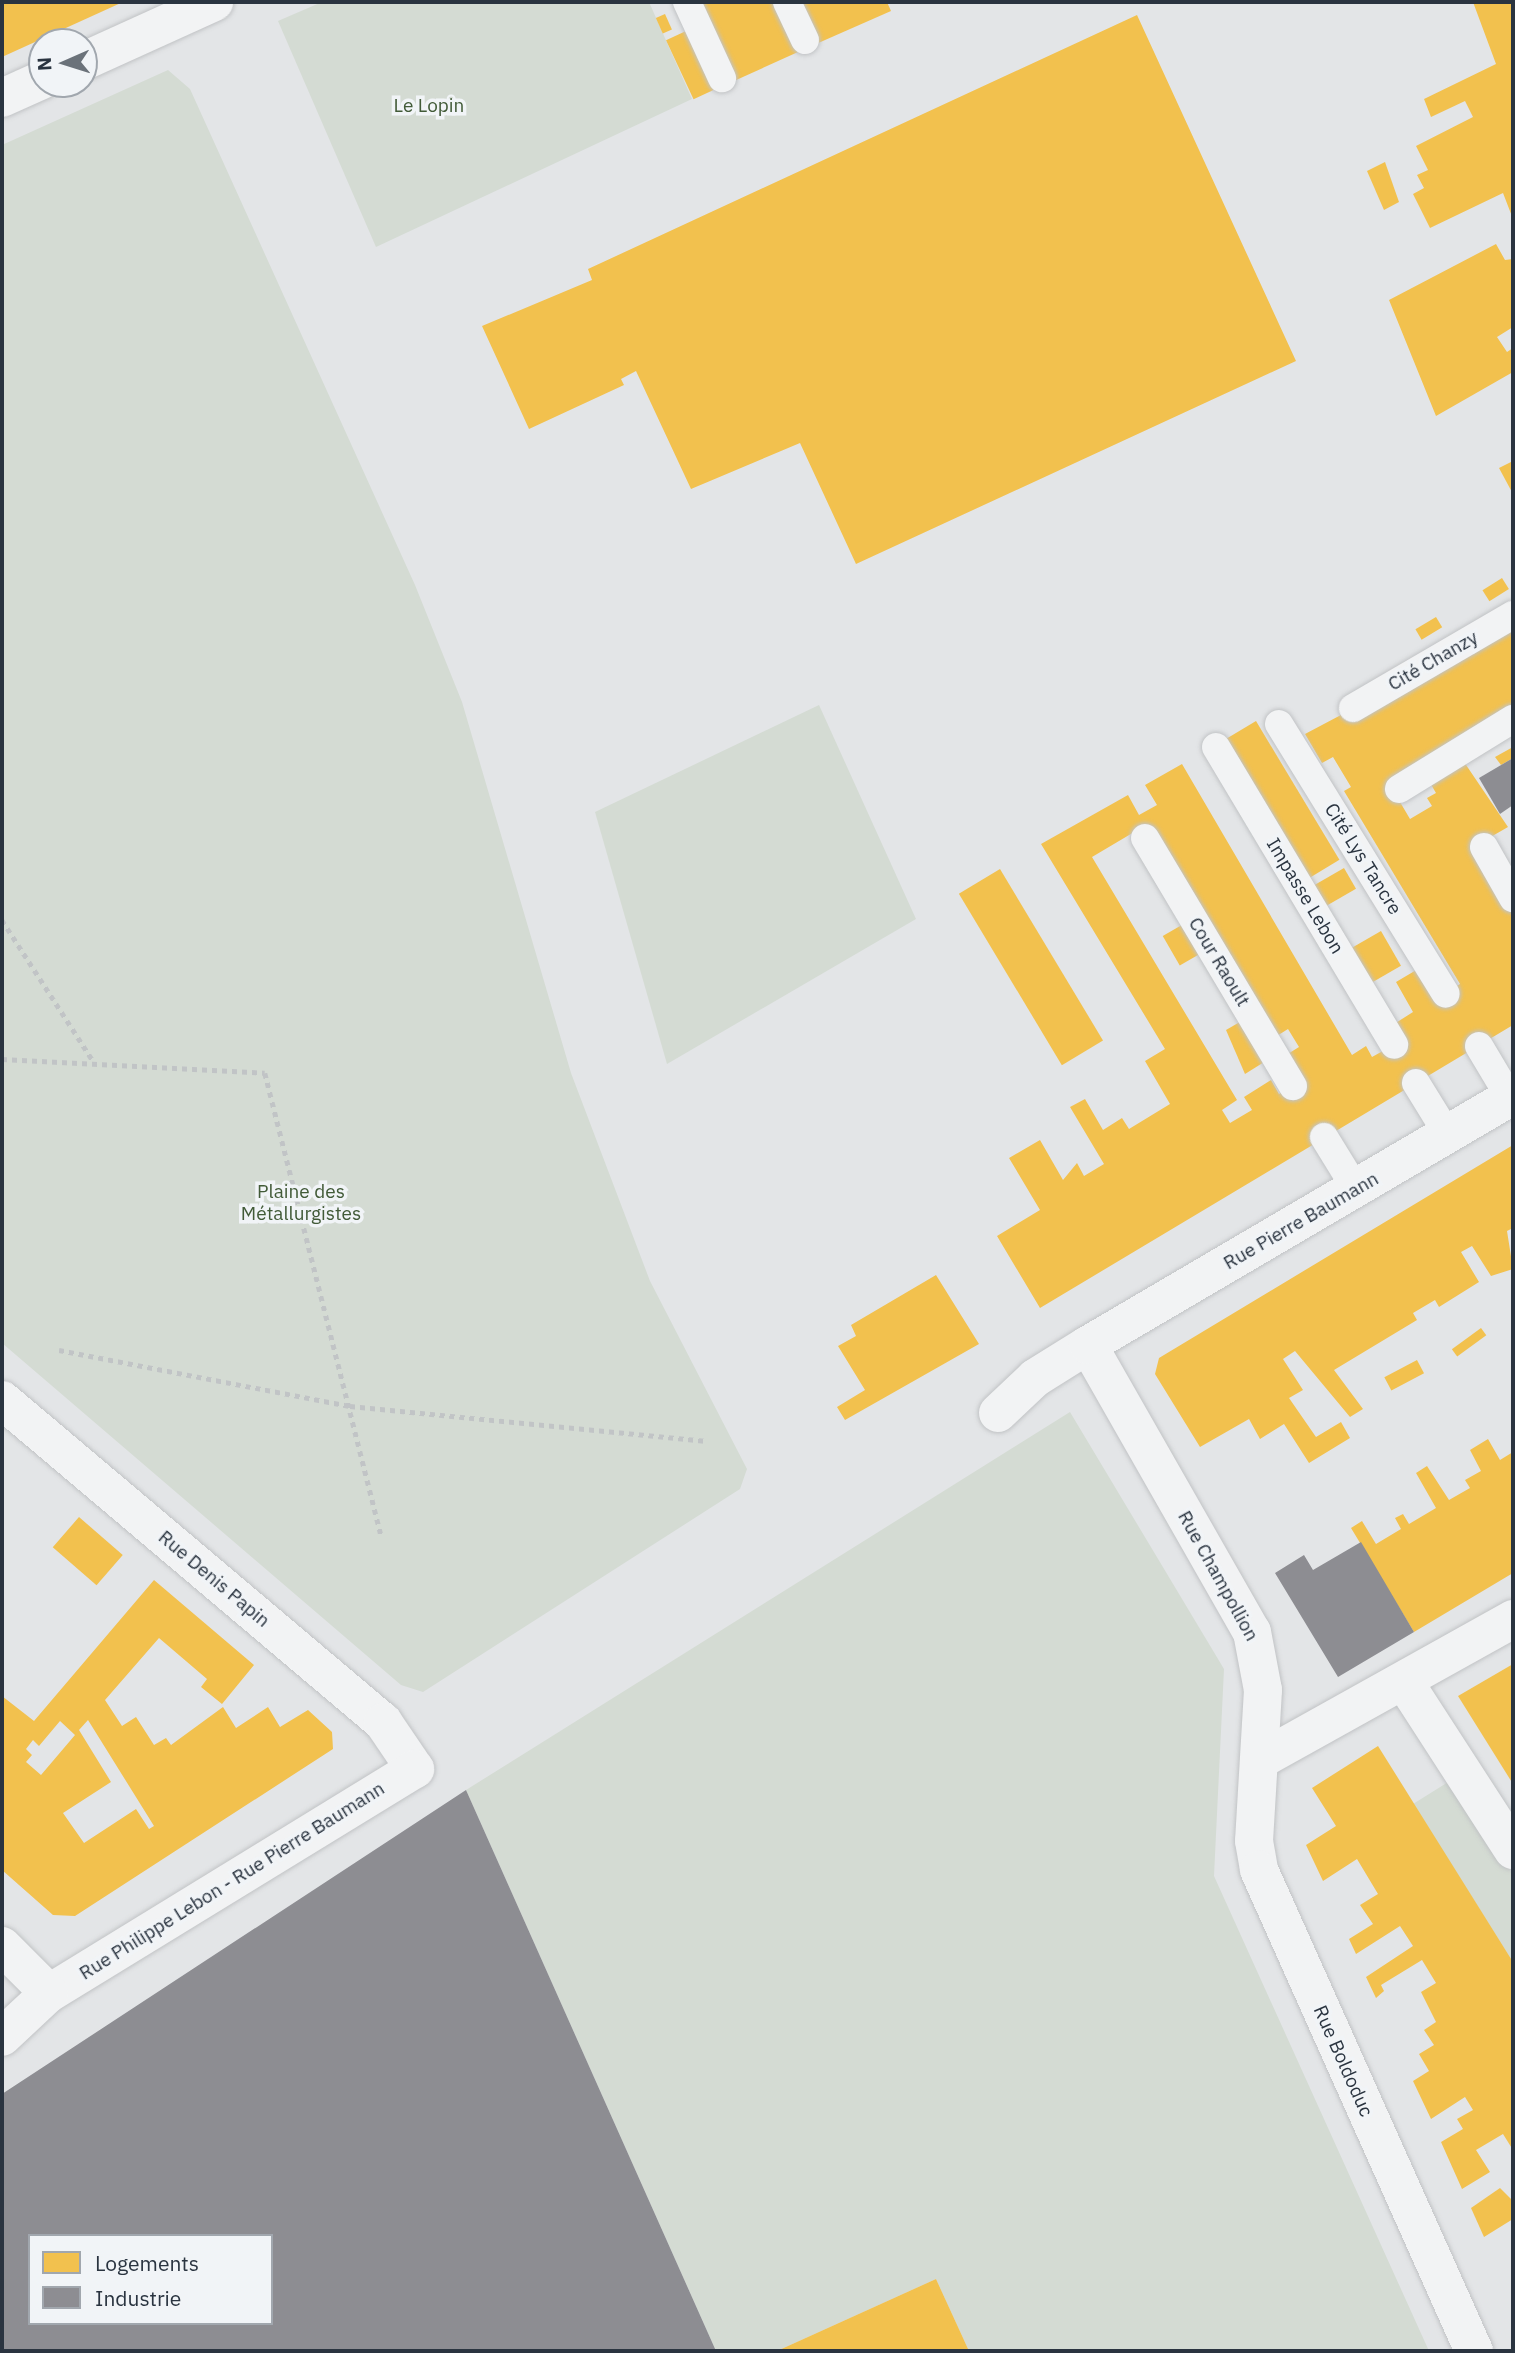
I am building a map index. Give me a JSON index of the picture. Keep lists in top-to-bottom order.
{
  "streets": {
    "street": [
      "Rue Pierre Baumann",
      "Rue Champollion",
      "Rue Denis Papin",
      "Rue Philippe Lebon - Rue Pierre Baumann",
      "Rue Boldoduc"
    ],
    "lane": [
      "Cité Chanzy",
      "Cité Lys Tancre",
      "Impasse Lebon",
      "Cour Raoult"
    ]
  },
  "crossings": [
    ["Rue Pierre Baumann", "Rue Champollion"],
    ["Rue Champollion", "Rue Boldoduc"],
    ["Rue Denis Papin", "Rue Philippe Lebon - Rue Pierre Baumann"]
  ],
  "parks": ["Le Lopin", "Plaine des Métallurgistes"],
  "legend": ["Logements", "Industrie"],
  "north": "left"
}
